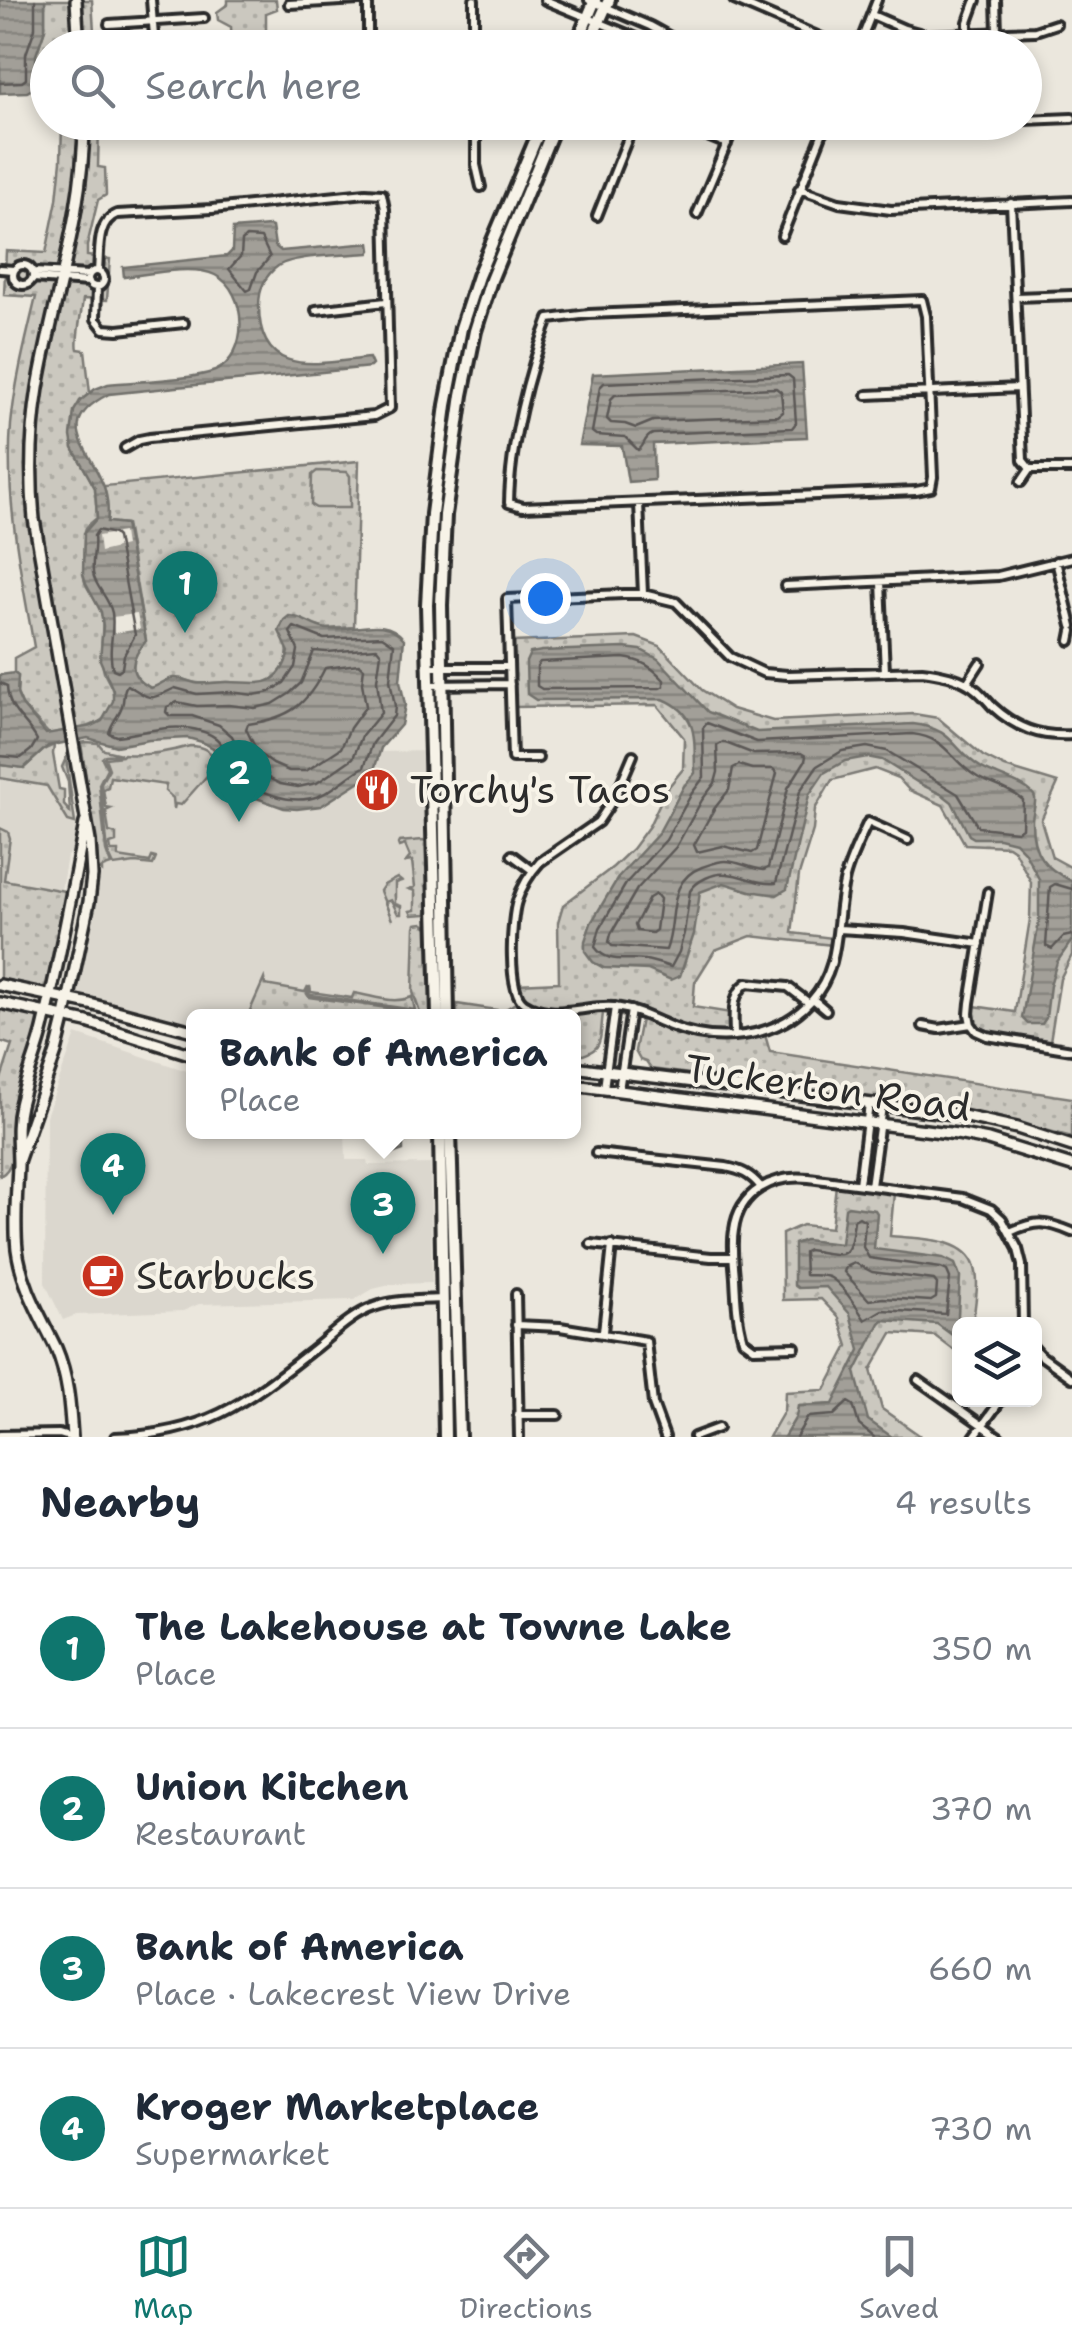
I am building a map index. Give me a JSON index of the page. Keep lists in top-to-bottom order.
{
  "streets": {
    "street": ["Tuckerton Road"]
  },
  "places": {
    "restaurant": ["Torchy's Tacos"],
    "cafe": ["Starbucks"]
  },
  "page": {
    "search": "Search here",
    "pins": [
      "1",
      "2",
      "4",
      "3"
    ],
    "popup": ["Bank of America", "Place"],
    "heading": ["Nearby", "4 results"],
    "list": [
      {
        "mark": "1",
        "name": "The Lakehouse at Towne Lake",
        "note": "Place",
        "value": "350 m"
      },
      {
        "mark": "2",
        "name": "Union Kitchen",
        "note": "Restaurant",
        "value": "370 m"
      },
      {
        "mark": "3",
        "name": "Bank of America",
        "note": "Place · Lakecrest View Drive",
        "value": "660 m"
      },
      {
        "mark": "4",
        "name": "Kroger Marketplace",
        "note": "Supermarket",
        "value": "730 m"
      }
    ],
    "nav": ["Map", "Directions", "Saved"]
  }
}
